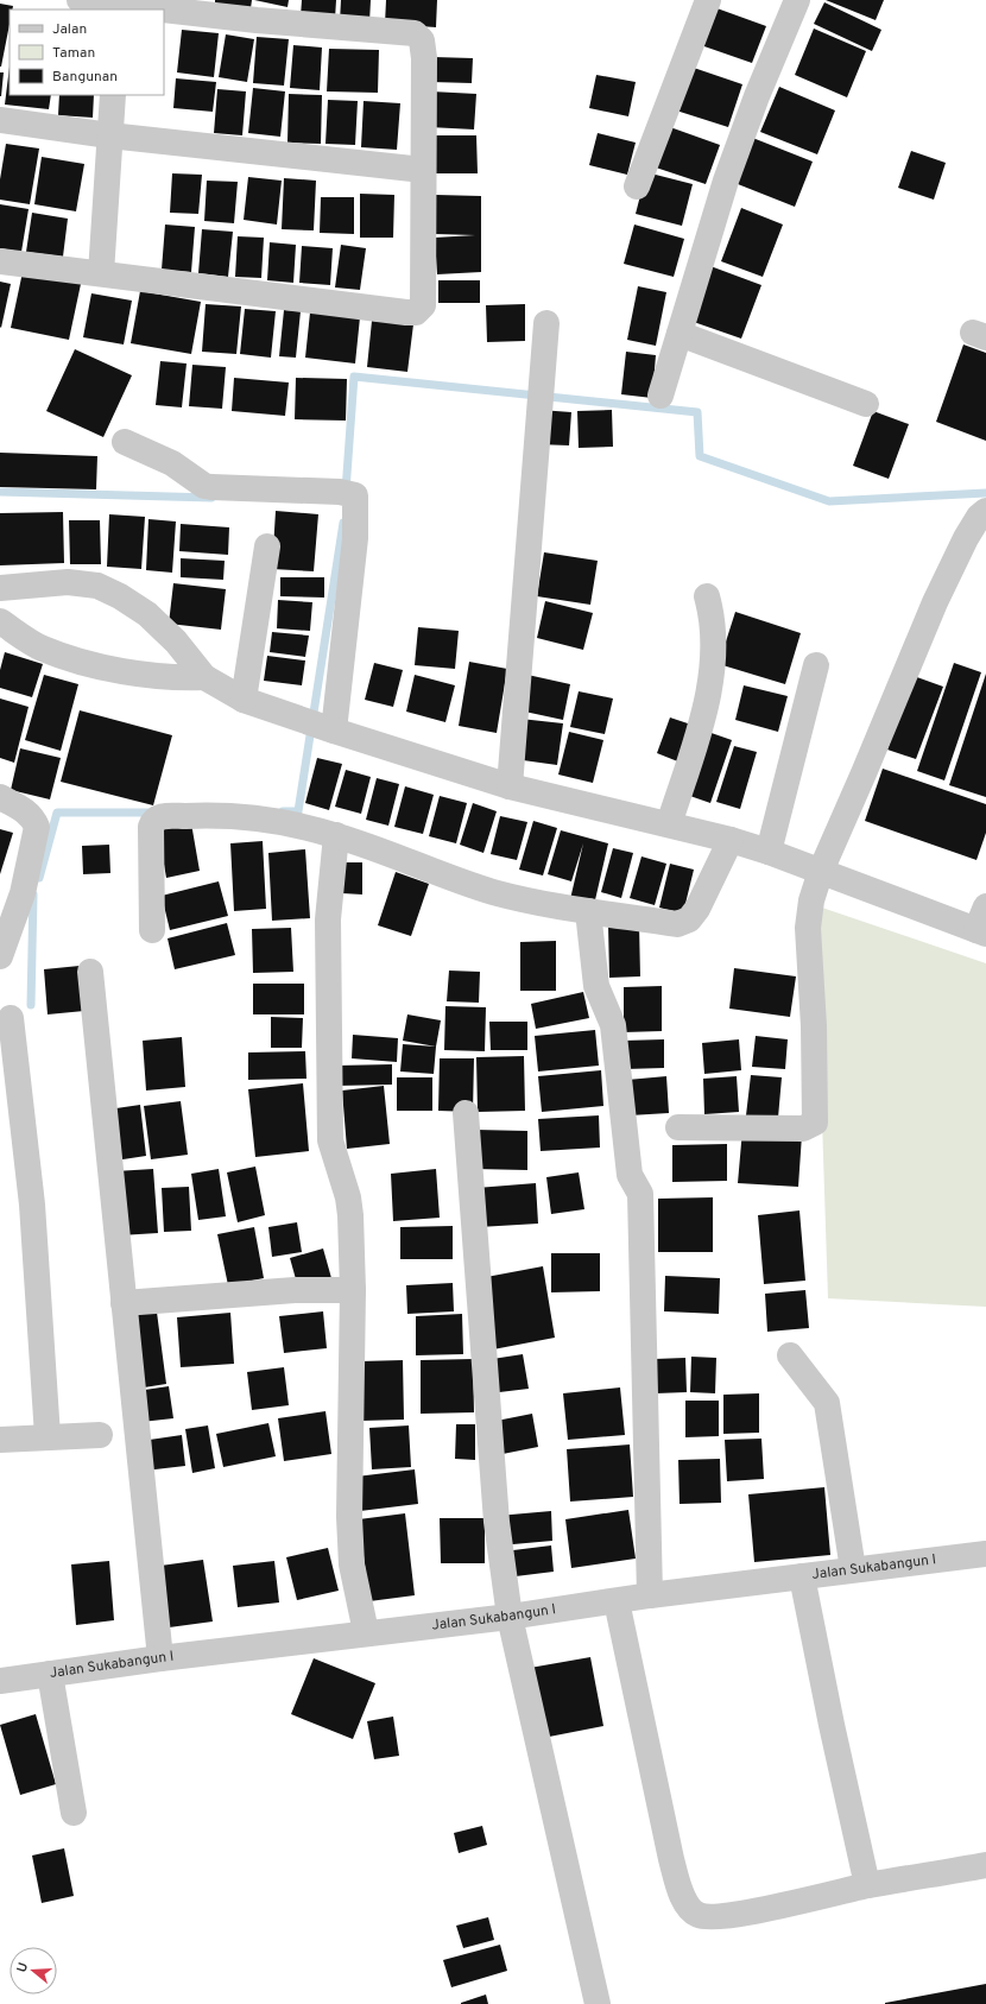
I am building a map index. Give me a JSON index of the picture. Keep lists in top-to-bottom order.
{
  "streets": {
    "street": ["Jalan Sukabangun I"]
  },
  "legend": ["Jalan", "Taman", "Bangunan"],
  "north": "left"
}
